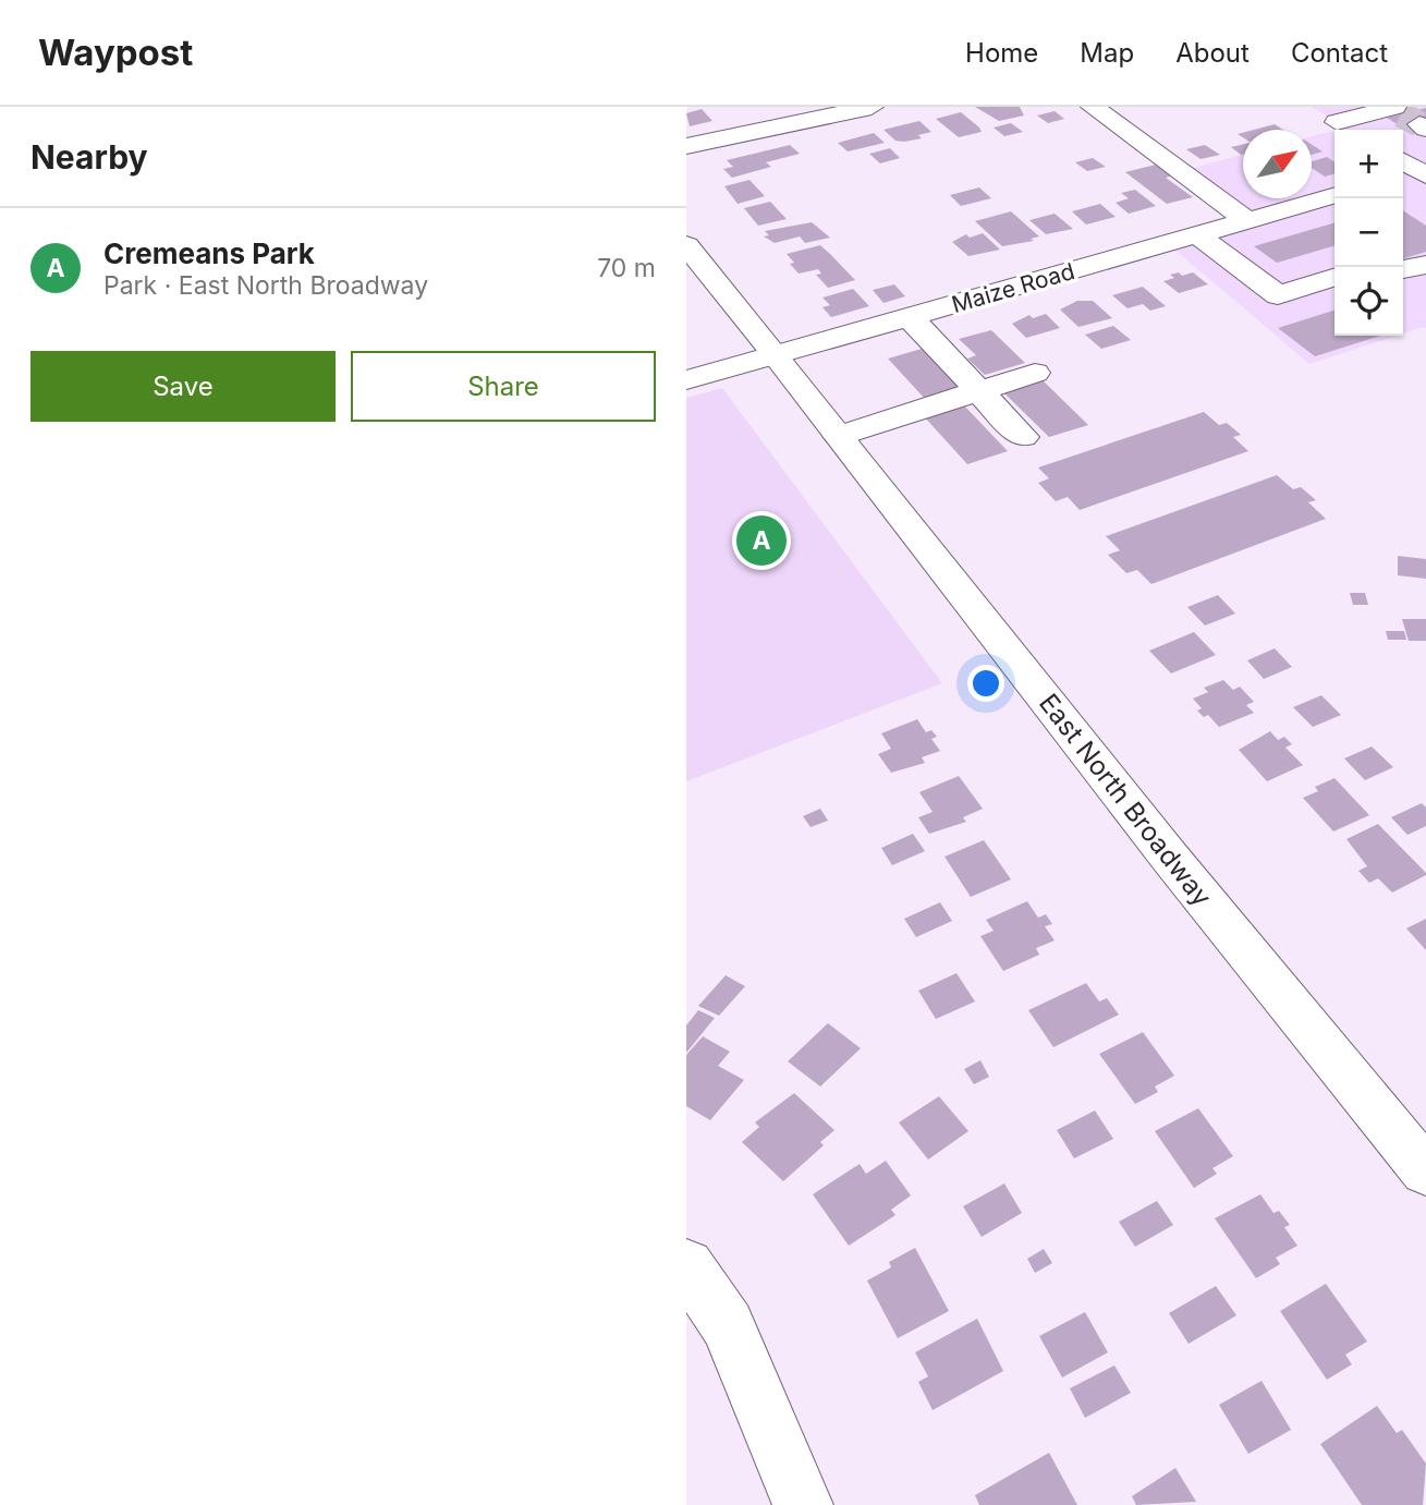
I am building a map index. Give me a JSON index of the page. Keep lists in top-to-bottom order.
{
  "streets": {
    "street": ["Maize Road", "East North Broadway"]
  },
  "crossings": [
    ["Maize Road", "East North Broadway"]
  ],
  "north": "top right",
  "page": {
    "header": "Waypost",
    "nav": [
      "Home",
      "Map",
      "About",
      "Contact"
    ],
    "heading": "Nearby",
    "map_buttons": ["+", "−"],
    "list": [
      {
        "mark": "A",
        "name": "Cremeans Park",
        "note": "Park · East North Broadway",
        "value": "70 m"
      }
    ],
    "buttons": ["Save", "Share"],
    "pins": "A"
  }
}
